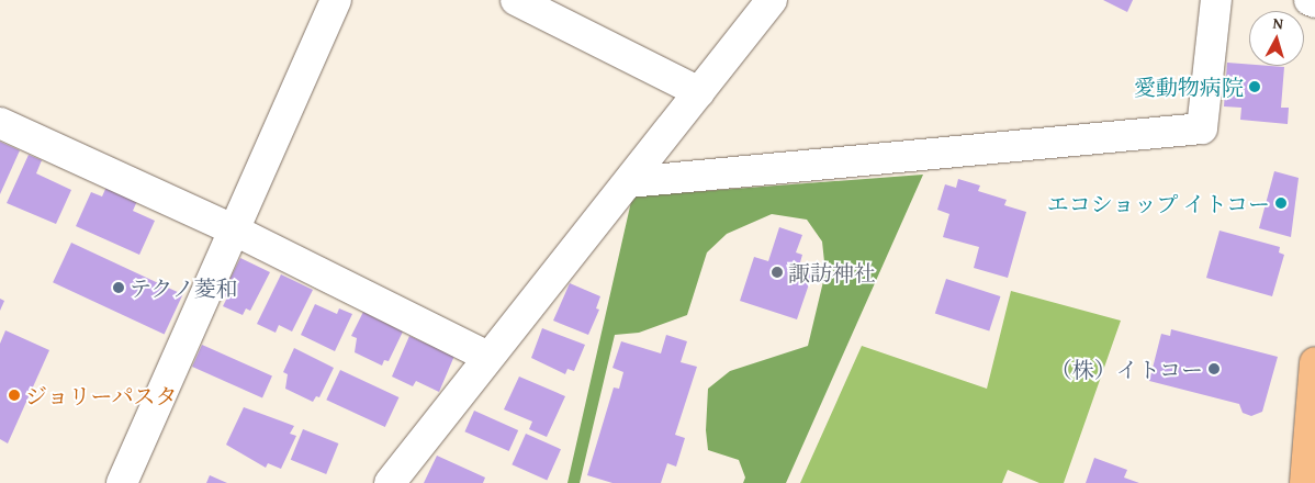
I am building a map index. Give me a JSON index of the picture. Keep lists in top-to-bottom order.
{
  "places": [
    "愛動物病院",
    "エコショップ イトコー",
    "諏訪神社",
    "テクノ菱和",
    "（株）イトコー",
    "ジョリーパスタ"
  ],
  "north": "top"
}
